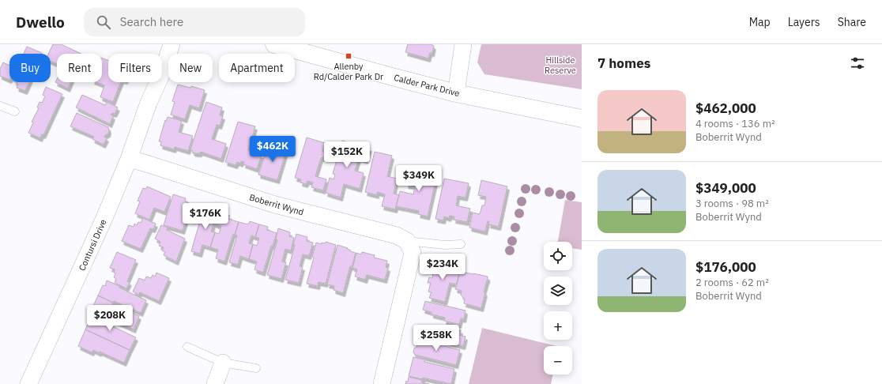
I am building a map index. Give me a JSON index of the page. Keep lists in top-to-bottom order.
{
  "streets": {
    "street": ["Calder Park Drive", "Boberrit Wynd", "Contursi Drive"]
  },
  "crossings": [
    ["Boberrit Wynd", "Contursi Drive"]
  ],
  "parks": ["Hillside Reserve"],
  "places": {
    "transit": ["Allenby Rd/Calder Park Dr"]
  },
  "page": {
    "header": "Dwello",
    "search": "Search here",
    "nav": ["Map", "Layers", "Share"],
    "heading": "7 homes",
    "chip": [
      "Buy",
      "Rent",
      "Filters",
      "New",
      "Apartment"
    ],
    "list": [
      {
        "name": "$462,000",
        "note": "4 rooms · 136 m² · Boberrit Wynd"
      },
      {
        "name": "$349,000",
        "note": "3 rooms · 98 m² · Boberrit Wynd"
      },
      {
        "name": "$176,000",
        "note": "2 rooms · 62 m² · Boberrit Wynd"
      }
    ],
    "price": [
      "$462K",
      "$152K",
      "$349K",
      "$176K",
      "$234K",
      "$208K",
      "$258K"
    ],
    "map_buttons": ["+", "−"]
  }
}
